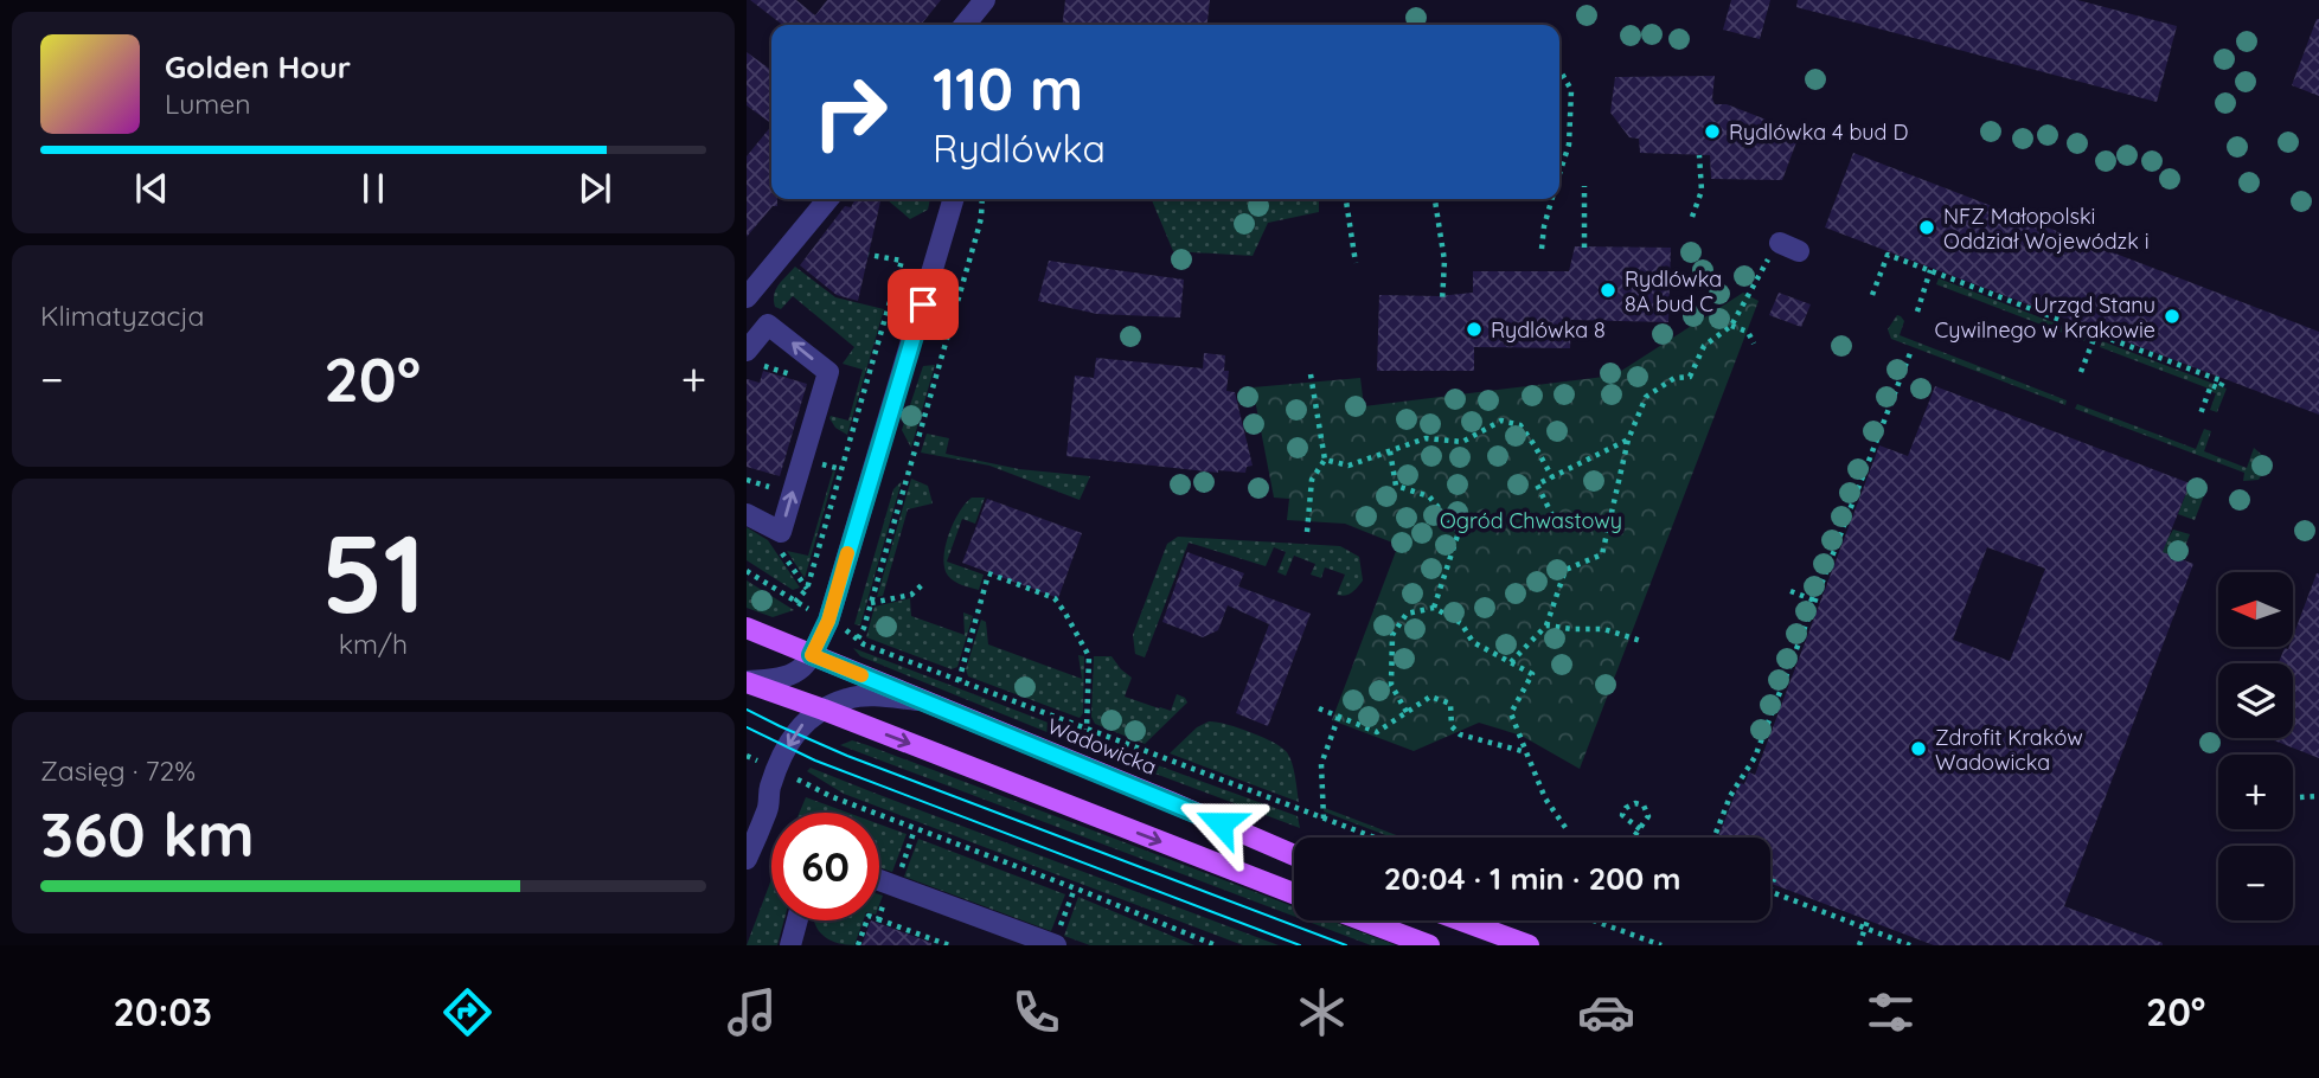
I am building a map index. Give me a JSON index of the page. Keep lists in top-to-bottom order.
{
  "streets": {
    "main road": ["Wadowicka"]
  },
  "parks": ["Ogród Chwastowy"],
  "places": [
    "Rydlówka 4 bud D",
    "NFZ Małopolski Oddział Wojewódzk i",
    "Rydlówka 8A bud C",
    "Urząd Stanu Cywilnego w Krakowie",
    "Rydlówka 8",
    "Zdrofit Kraków Wadowicka"
  ],
  "north": "left",
  "page": {
    "turn": ["110 m", "Rydlówka"],
    "song": ["Golden Hour", "Lumen"],
    "tile": [
      "Klimatyzacja",
      ["51", "km/h"],
      ["Zasięg · 72%", "360 km"]
    ],
    "heat": ["−", "20°", "+"],
    "map_buttons": ["+", "−"],
    "limit": "60",
    "trip": "20:04 · 1 min · 200 m",
    "tabs": ["20:03", "20°"]
  }
}
